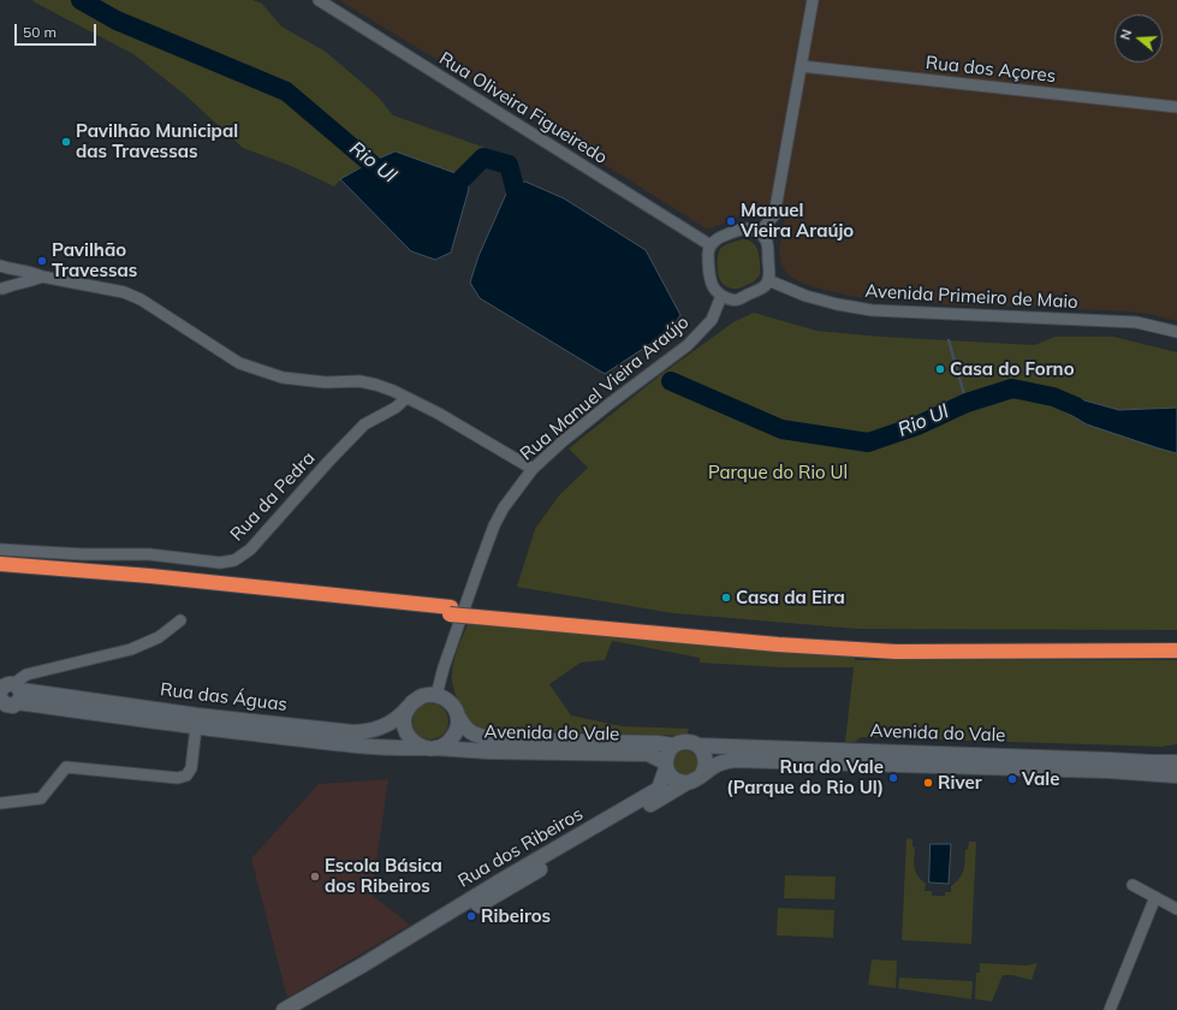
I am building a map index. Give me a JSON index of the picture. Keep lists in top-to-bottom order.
{
  "streets": {
    "main road": ["Rua das Águas", "Avenida do Vale", "Rua dos Ribeiros"],
    "street": [
      "Rua dos Açores",
      "Rua Oliveira Figueiredo",
      "Avenida Primeiro de Maio",
      "Rua Manuel Vieira Araújo",
      "Rua da Pedra"
    ]
  },
  "crossings": [
    ["Rua Oliveira Figueiredo", "Avenida Primeiro de Maio"],
    ["Rua Oliveira Figueiredo", "Rua Manuel Vieira Araújo"],
    ["Avenida Primeiro de Maio", "Rua Manuel Vieira Araújo"],
    ["Rua Manuel Vieira Araújo", "Rua das Águas"],
    ["Rua Manuel Vieira Araújo", "Avenida do Vale"],
    ["Rua das Águas", "Avenida do Vale"],
    ["Avenida do Vale", "Rua dos Ribeiros"]
  ],
  "water": ["Rio Ul"],
  "parks": ["Parque do Rio Ul"],
  "places": [
    "Pavilhão Municipal das Travessas",
    "Manuel Vieira Araújo",
    "Pavilhão Travessas",
    "Casa do Forno",
    "Casa da Eira",
    "Rua do Vale (Parque do Rio Ul)",
    "Vale",
    "River",
    "Escola Básica dos Ribeiros",
    "Ribeiros"
  ],
  "scale_bar": "50 m",
  "north": "left"
}
